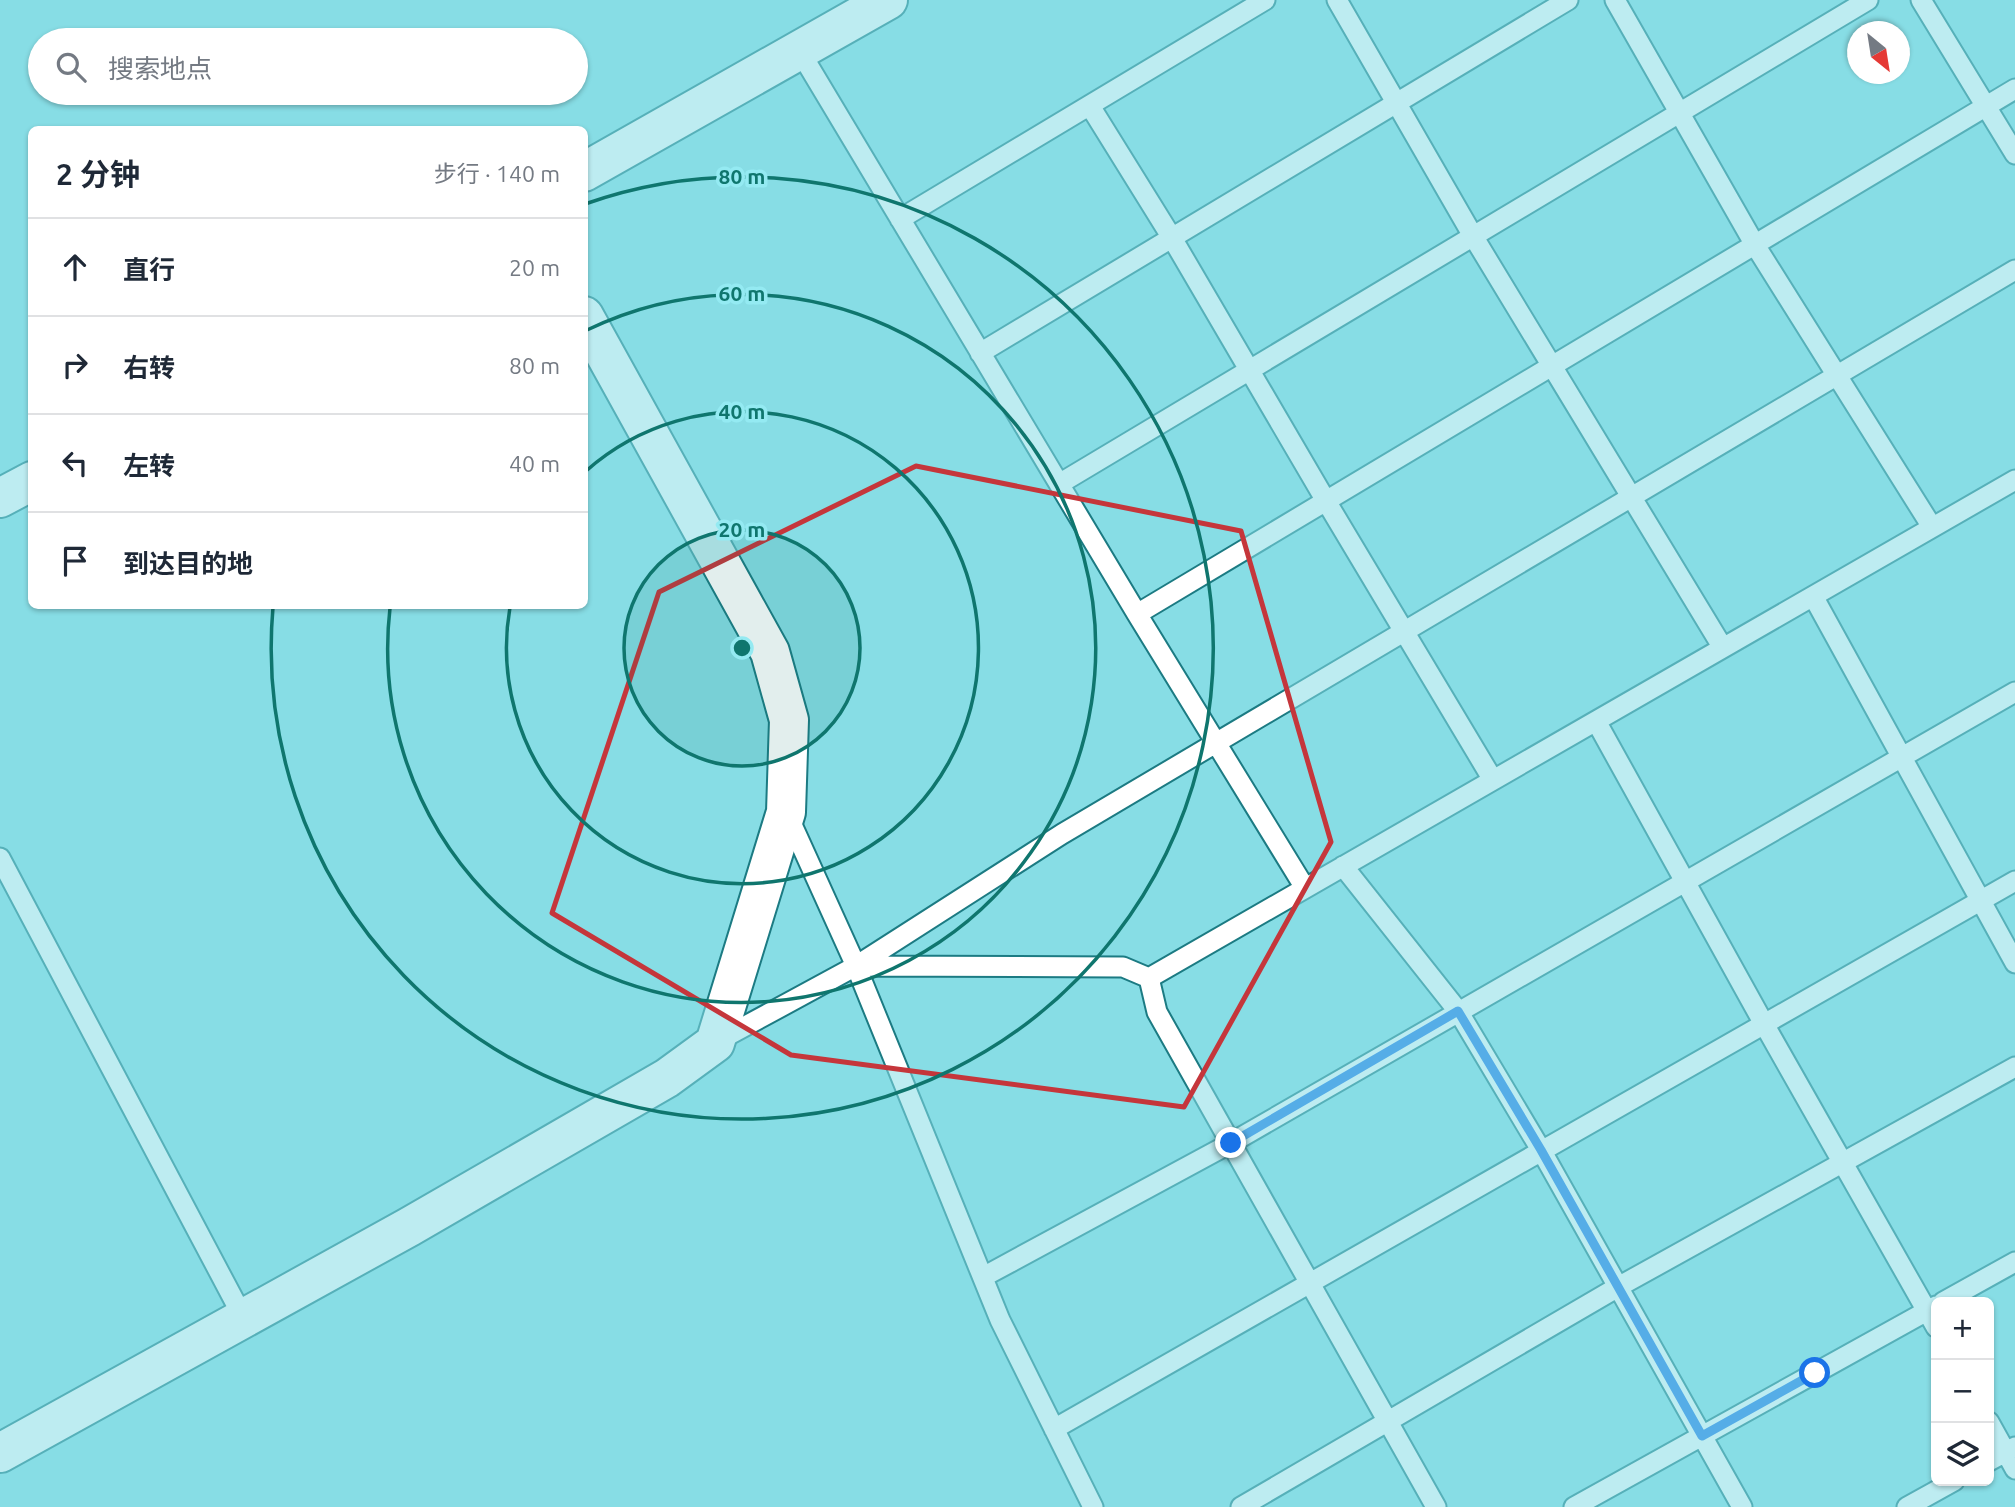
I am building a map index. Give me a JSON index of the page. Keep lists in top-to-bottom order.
{
  "north": "bottom right",
  "page": {
    "search": "搜索地点",
    "heading": ["2 分钟", "步行 · 140 m"],
    "list": [
      ["直行", "20 m"],
      ["右转", "80 m"],
      ["左转", "40 m"],
      "到达目的地"
    ],
    "map_buttons": ["+", "−"]
  },
  "rings": [
    "80 m",
    "60 m",
    "40 m",
    "20 m"
  ]
}
